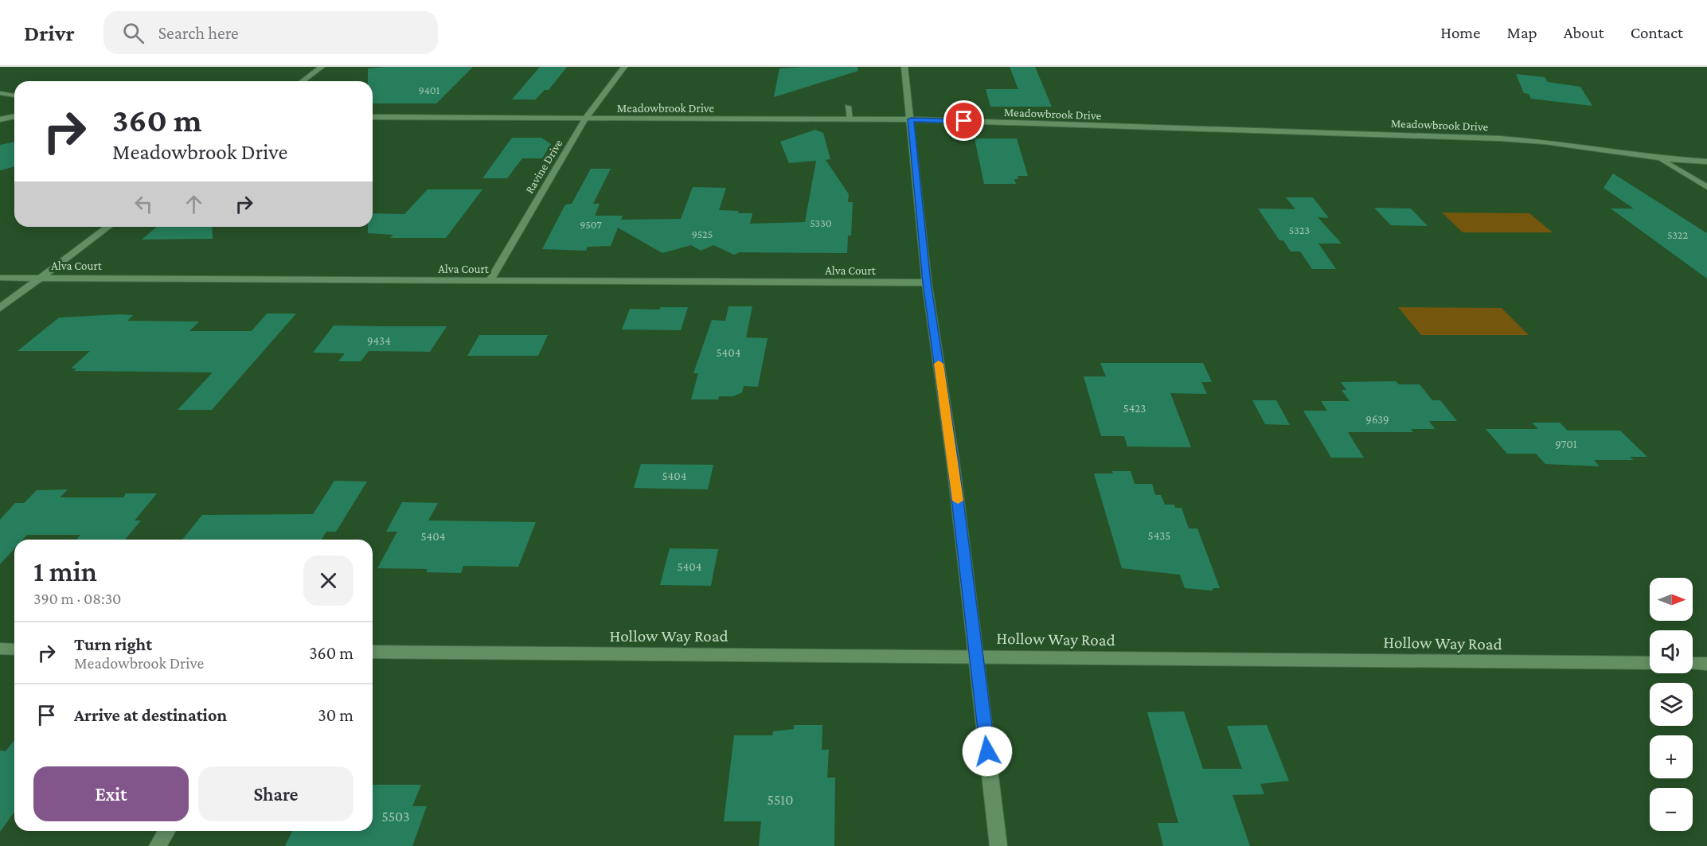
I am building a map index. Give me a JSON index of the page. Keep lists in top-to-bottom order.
{
  "streets": {
    "street": [
      "Meadowbrook Drive",
      "Ravine Drive",
      "Alva Court",
      "Hollow Way Road"
    ]
  },
  "crossings": [
    ["Meadowbrook Drive", "Ravine Drive"],
    ["Ravine Drive", "Alva Court"]
  ],
  "house_numbers": [
    "9401",
    "5330",
    "9507",
    "5323",
    "9525",
    "5322",
    "9434",
    "5404",
    "5423",
    "9639",
    "9701",
    "5404",
    "5435",
    "5404",
    "5404",
    "5510",
    "5503"
  ],
  "north": "right",
  "page": {
    "header": "Drivr",
    "search": "Search here",
    "nav": [
      "Home",
      "Map",
      "About",
      "Contact"
    ],
    "turn": ["360 m", "Meadowbrook Drive"],
    "heading": ["1 min", "390 m · 08:30"],
    "map_buttons": ["+", "−"],
    "list": [
      {
        "name": "Turn right",
        "note": "Meadowbrook Drive",
        "value": "360 m"
      },
      {
        "name": "Arrive at destination",
        "value": "30 m"
      }
    ],
    "buttons": ["Exit", "Share"]
  }
}
